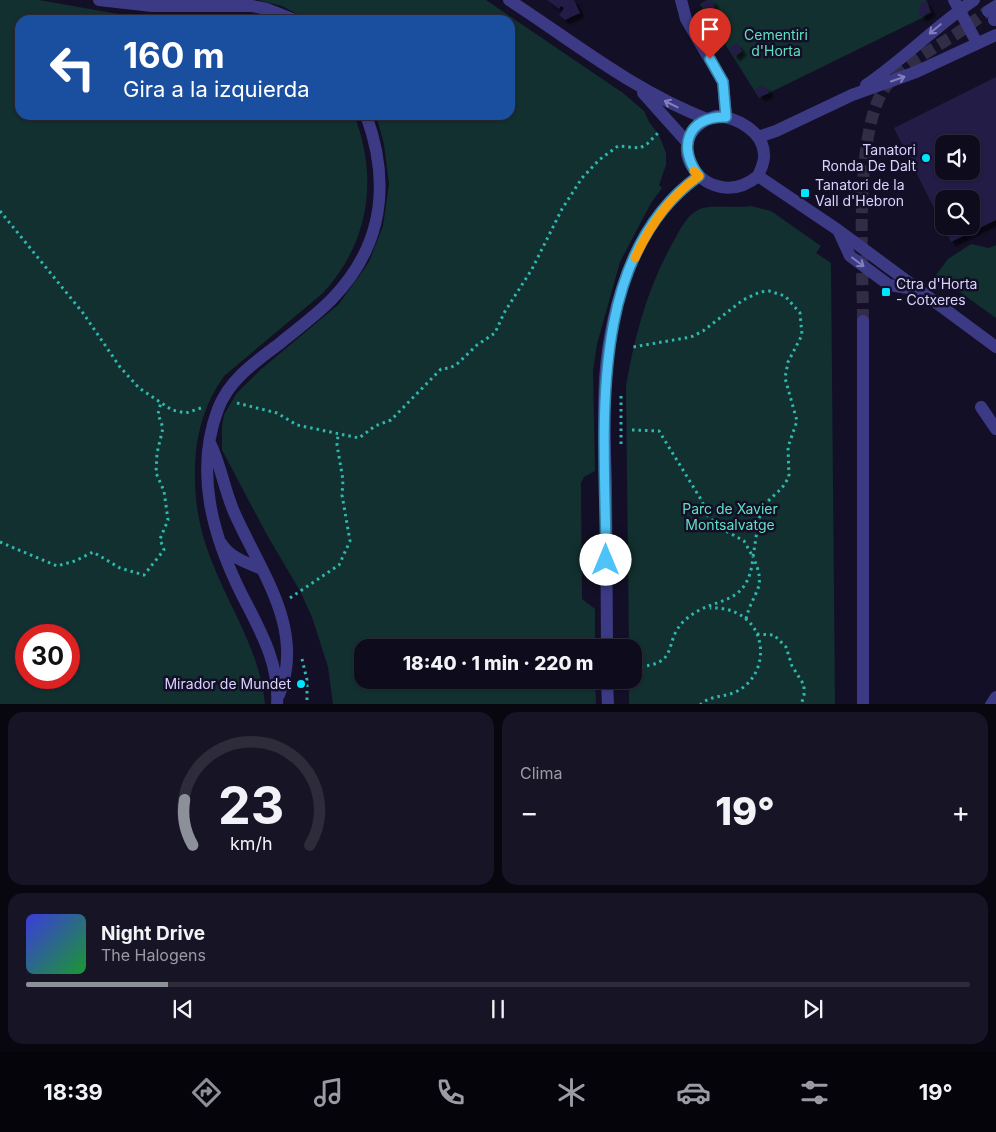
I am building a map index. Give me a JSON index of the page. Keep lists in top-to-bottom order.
{
  "parks": ["Cementiri d'Horta", "Parc de Xavier Montsalvatge"],
  "places": {
    "other": ["Tanatori Ronda De Dalt", "Mirador de Mundet"],
    "transit": ["Tanatori de la Vall d'Hebron", "Ctra d'Horta - Cotxeres"]
  },
  "page": {
    "turn": ["160 m", "Gira a la izquierda"],
    "limit": "30",
    "trip": "18:40 · 1 min · 220 m",
    "tile": "Clima",
    "heat": ["−", "19°", "+"],
    "song": ["Night Drive", "The Halogens"],
    "tabs": ["18:39", "19°"],
    "gauge": ["23", "km/h"]
  }
}
